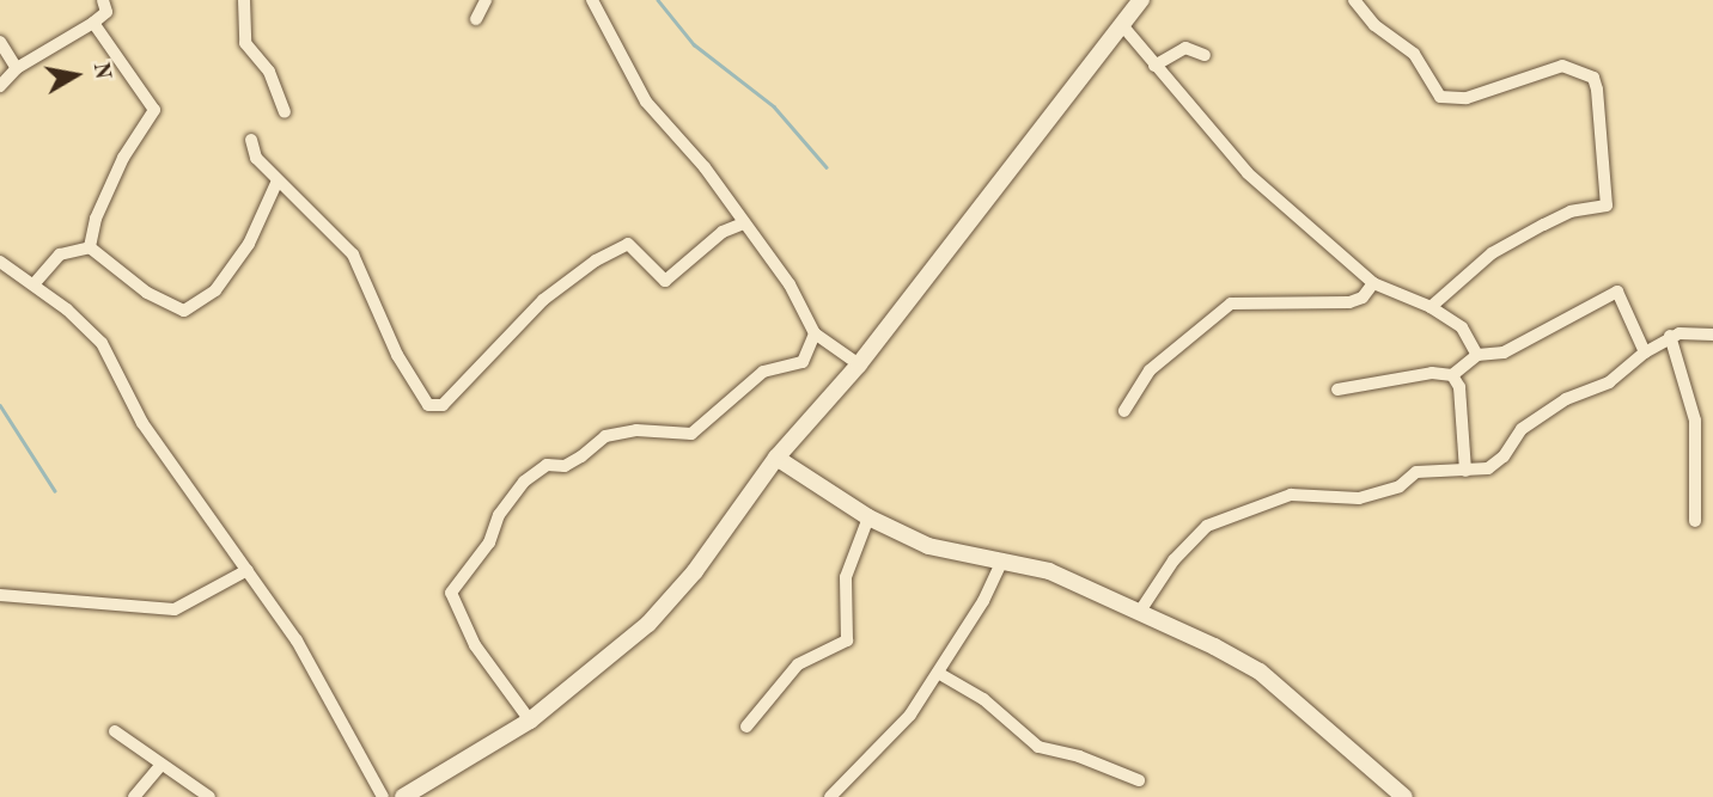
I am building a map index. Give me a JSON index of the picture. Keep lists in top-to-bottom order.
{
  "north": "right"
}
